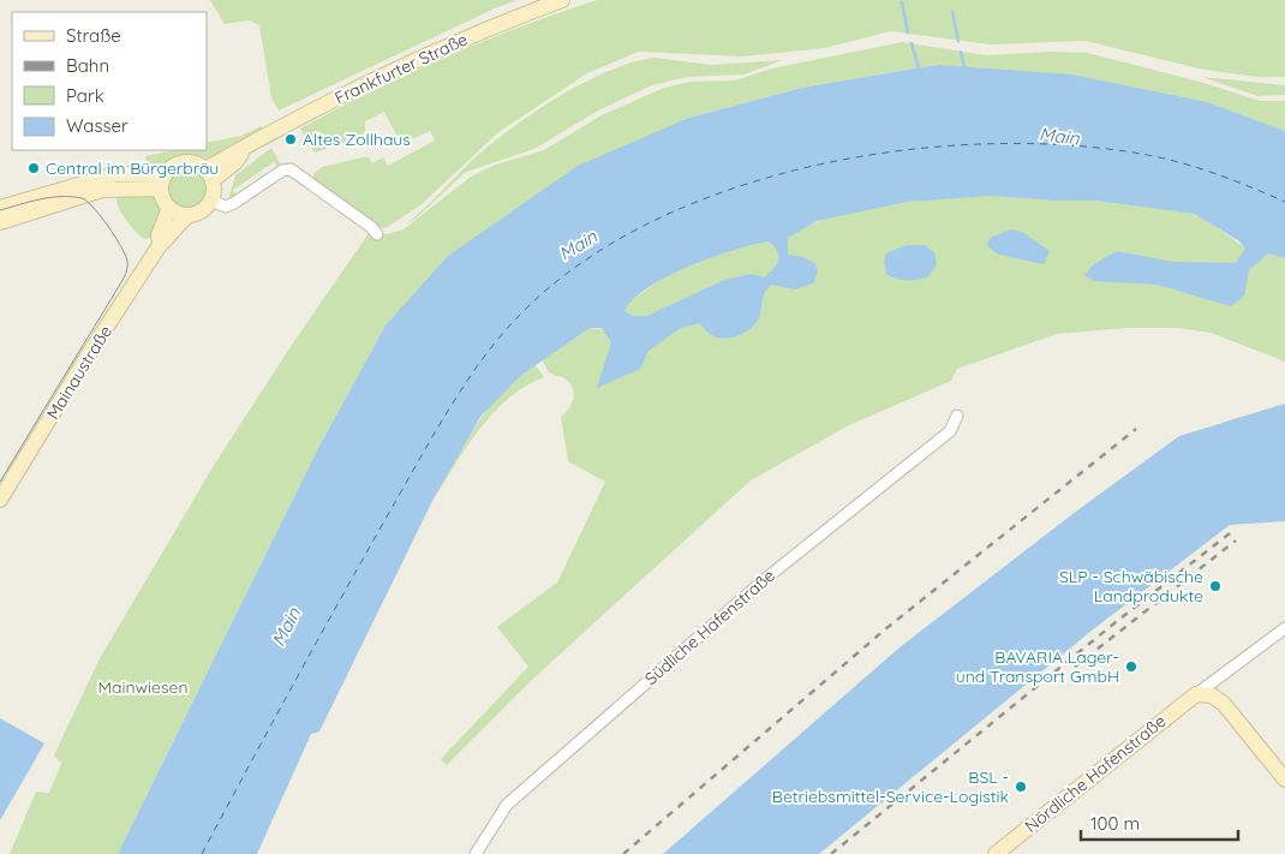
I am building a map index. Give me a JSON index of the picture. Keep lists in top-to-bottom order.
{
  "streets": {
    "main road": ["Frankfurter Straße", "Mainaustraße", "Nördliche Hafenstraße"],
    "street": ["Südliche Hafenstraße"]
  },
  "crossings": [
    ["Frankfurter Straße", "Mainaustraße"]
  ],
  "water": ["Main"],
  "parks": ["Mainwiesen"],
  "places": [
    "Altes Zollhaus",
    "Central im Bürgerbräu",
    "SLP - Schwäbische Landprodukte",
    "BAVARIA Lager- und Transport GmbH",
    "BSL - Betriebsmittel-Service-Logistik"
  ],
  "legend": [
    "Straße",
    "Bahn",
    "Park",
    "Wasser"
  ],
  "scale_bar": "100 m"
}
